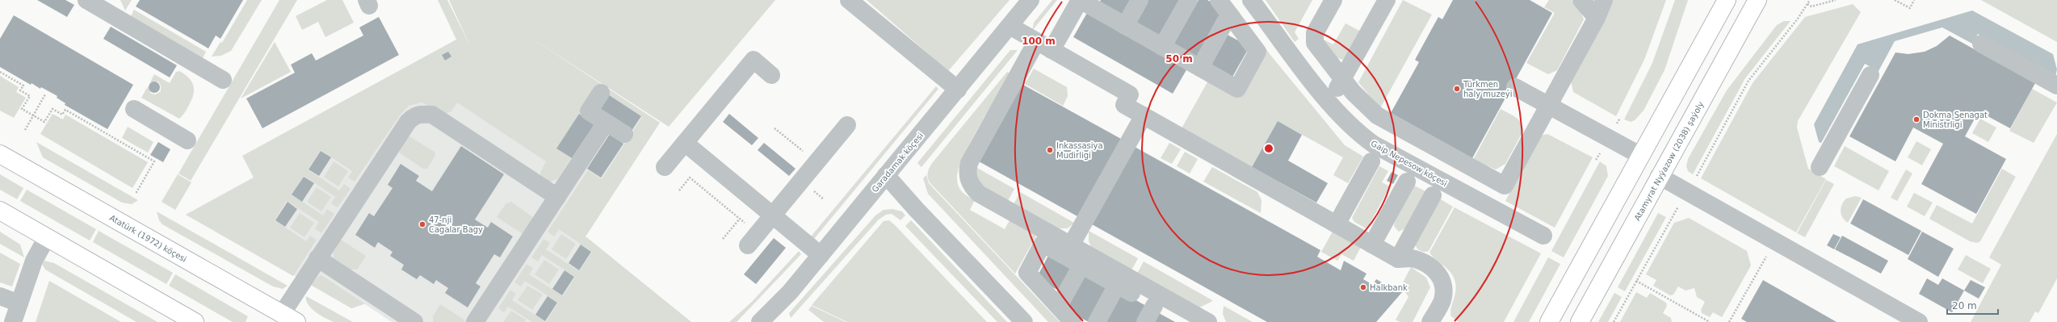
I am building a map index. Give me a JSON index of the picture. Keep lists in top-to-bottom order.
{
  "streets": {
    "main road": ["Atamyrat Nyýazow (2038) şaýoly", "Atatürk (1972) köçesi"],
    "street": ["Garadamak köçesi", "Gaip Nepesow köçesi"]
  },
  "places": [
    "Türkmen haly muzeýi",
    "Dokma Senagat Ministrligi",
    "Inkassasiya Mudirligi",
    "47-nji Cagalar Bagy",
    "Halkbank"
  ],
  "scale_bar": "20 m",
  "rings": ["100 m", "50 m"]
}
